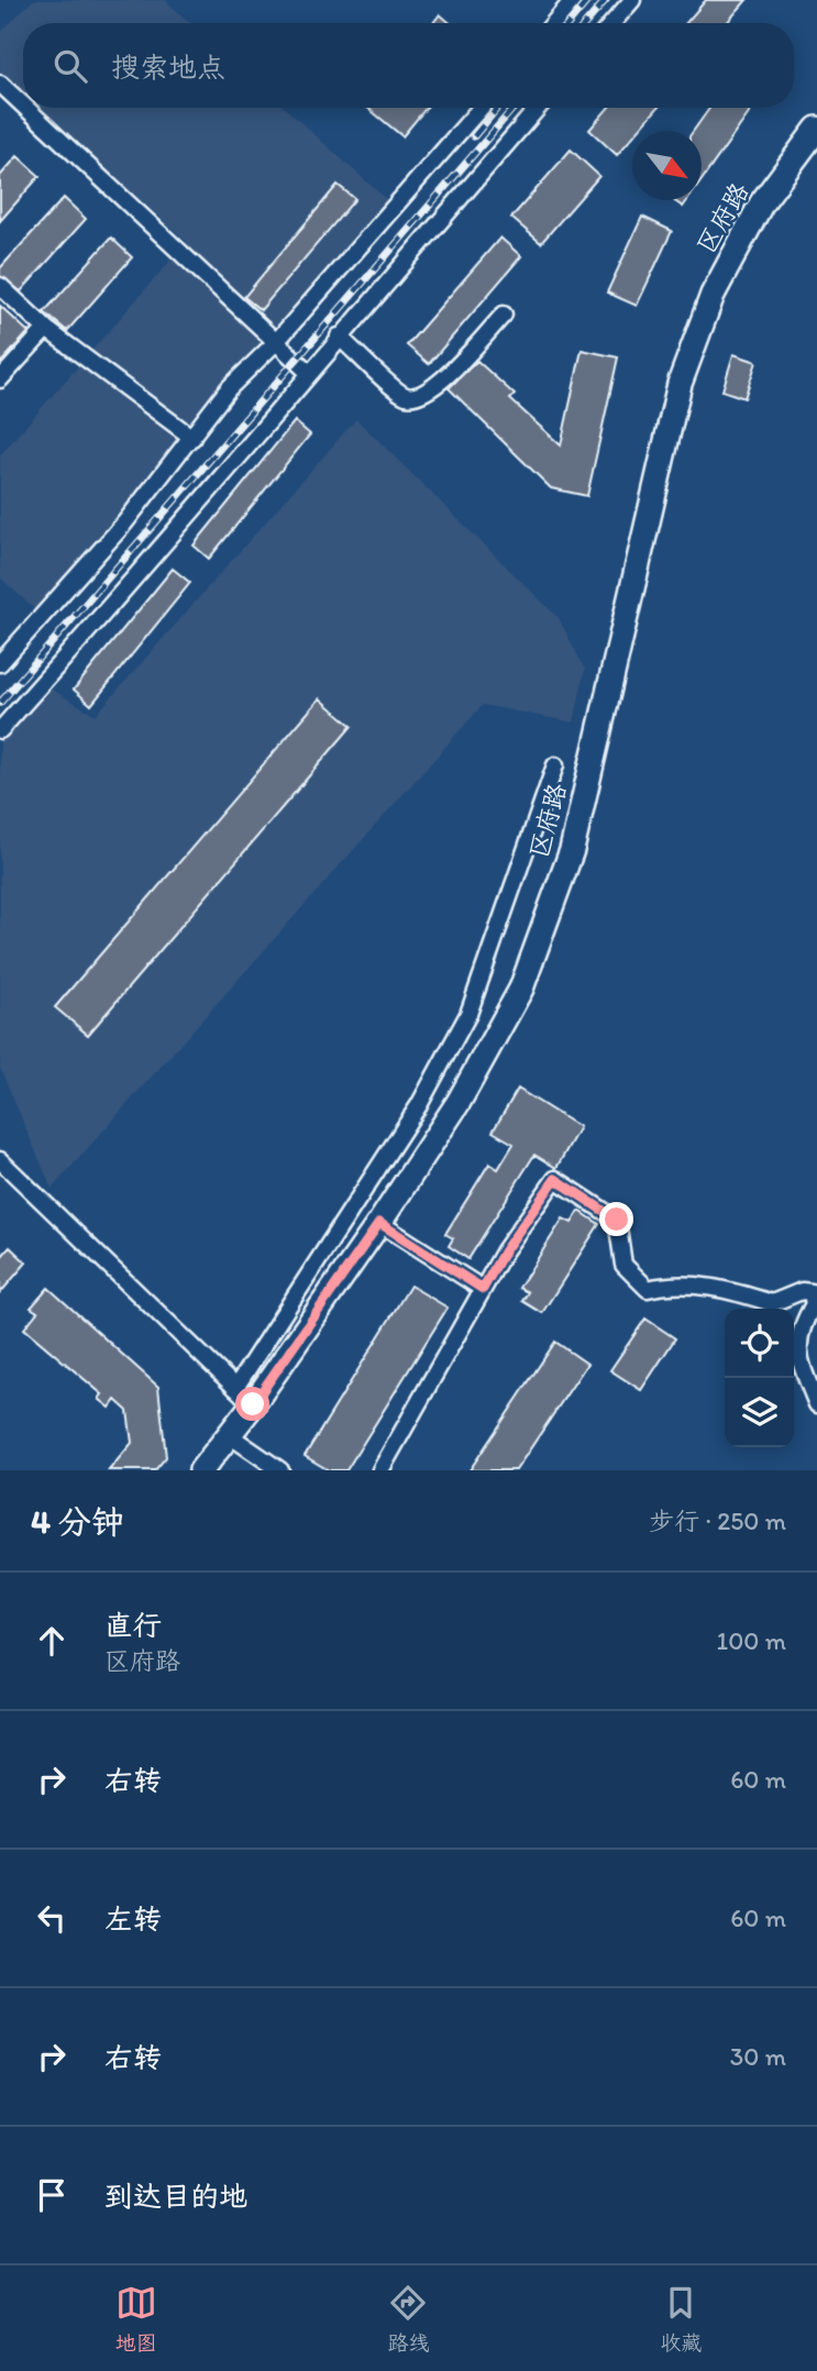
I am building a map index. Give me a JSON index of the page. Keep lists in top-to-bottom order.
{
  "streets": {
    "main road": ["区府路"]
  },
  "north": "bottom right",
  "page": {
    "search": "搜索地点",
    "heading": ["4 分钟", "步行 · 250 m"],
    "list": [
      ["直行", "区府路", "100 m"],
      ["右转", "60 m"],
      ["左转", "60 m"],
      ["右转", "30 m"],
      "到达目的地"
    ],
    "nav": ["地图", "路线", "收藏"]
  }
}
